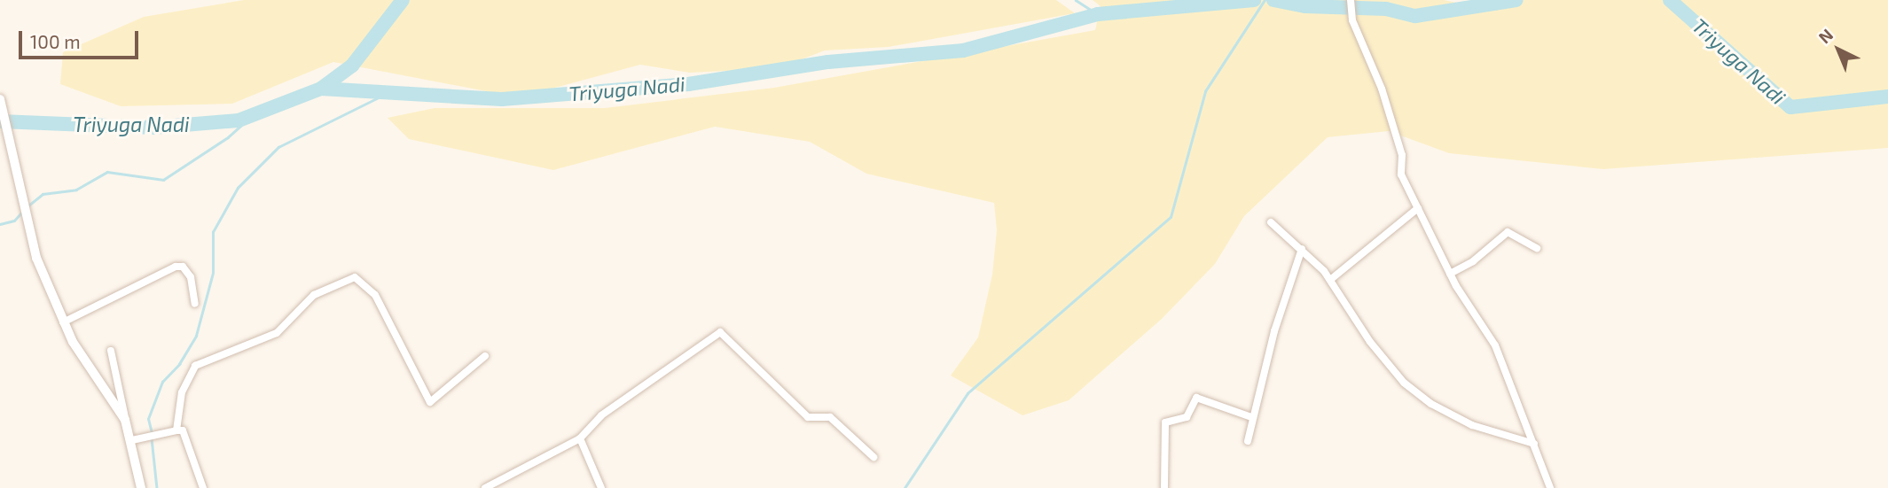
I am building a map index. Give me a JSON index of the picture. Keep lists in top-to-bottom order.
{
  "water": ["Triyuga Nadi"],
  "scale_bar": "100 m",
  "north": "top left"
}
